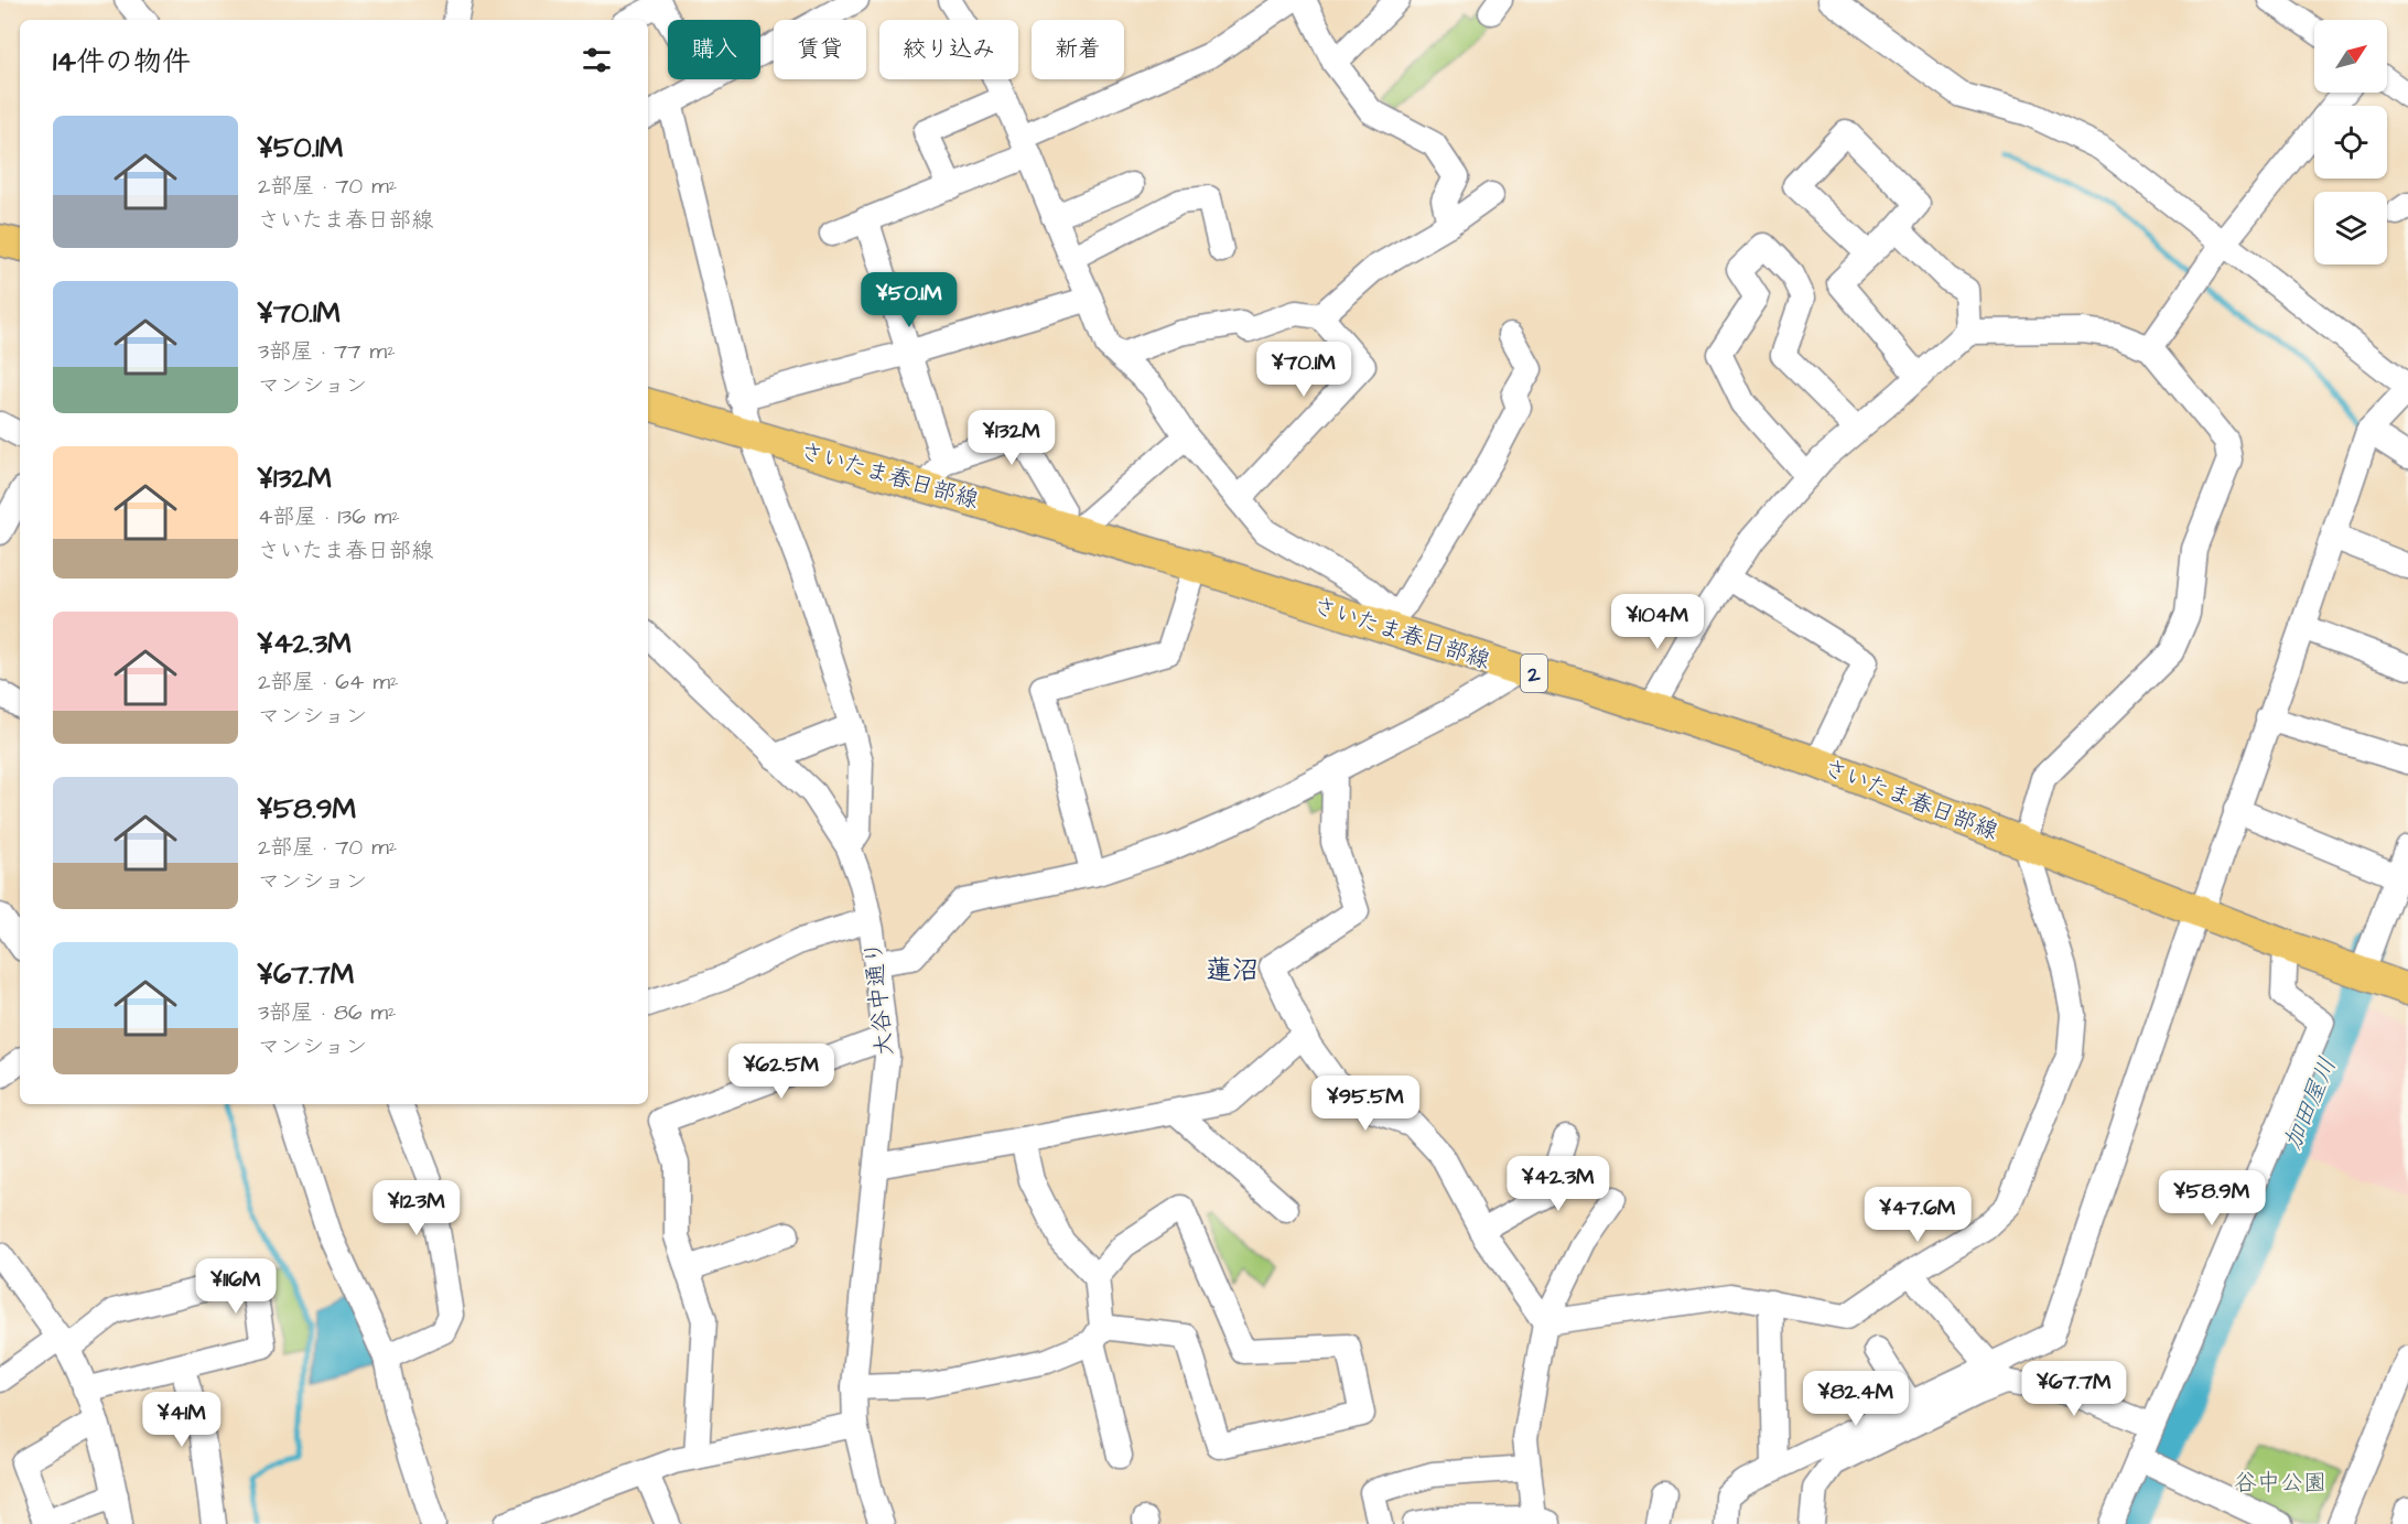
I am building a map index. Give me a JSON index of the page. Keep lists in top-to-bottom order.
{
  "streets": {
    "main road": ["さいたま春日部線", "2"],
    "street": ["大谷中通り"]
  },
  "districts": ["蓮沼"],
  "water": ["加田屋川"],
  "parks": ["谷中公園"],
  "north": "top right",
  "page": {
    "chip": [
      "購入",
      "賃貸",
      "絞り込み",
      "新着"
    ],
    "heading": "14件の物件",
    "list": [
      {
        "name": "¥50.1M",
        "note": "2部屋 · 70 m² · さいたま春日部線"
      },
      {
        "name": "¥70.1M",
        "note": "3部屋 · 77 m² · マンション"
      },
      {
        "name": "¥132M",
        "note": "4部屋 · 136 m² · さいたま春日部線"
      },
      {
        "name": "¥42.3M",
        "note": "2部屋 · 64 m² · マンション"
      },
      {
        "name": "¥58.9M",
        "note": "2部屋 · 70 m² · マンション"
      },
      {
        "name": "¥67.7M",
        "note": "3部屋 · 86 m² · マンション"
      }
    ],
    "price": [
      "¥50.1M",
      "¥70.1M",
      "¥132M",
      "¥104M",
      "¥62.5M",
      "¥95.5M",
      "¥42.3M",
      "¥58.9M",
      "¥123M",
      "¥47.6M",
      "¥116M",
      "¥67.7M",
      "¥82.4M",
      "¥41M"
    ]
  }
}
